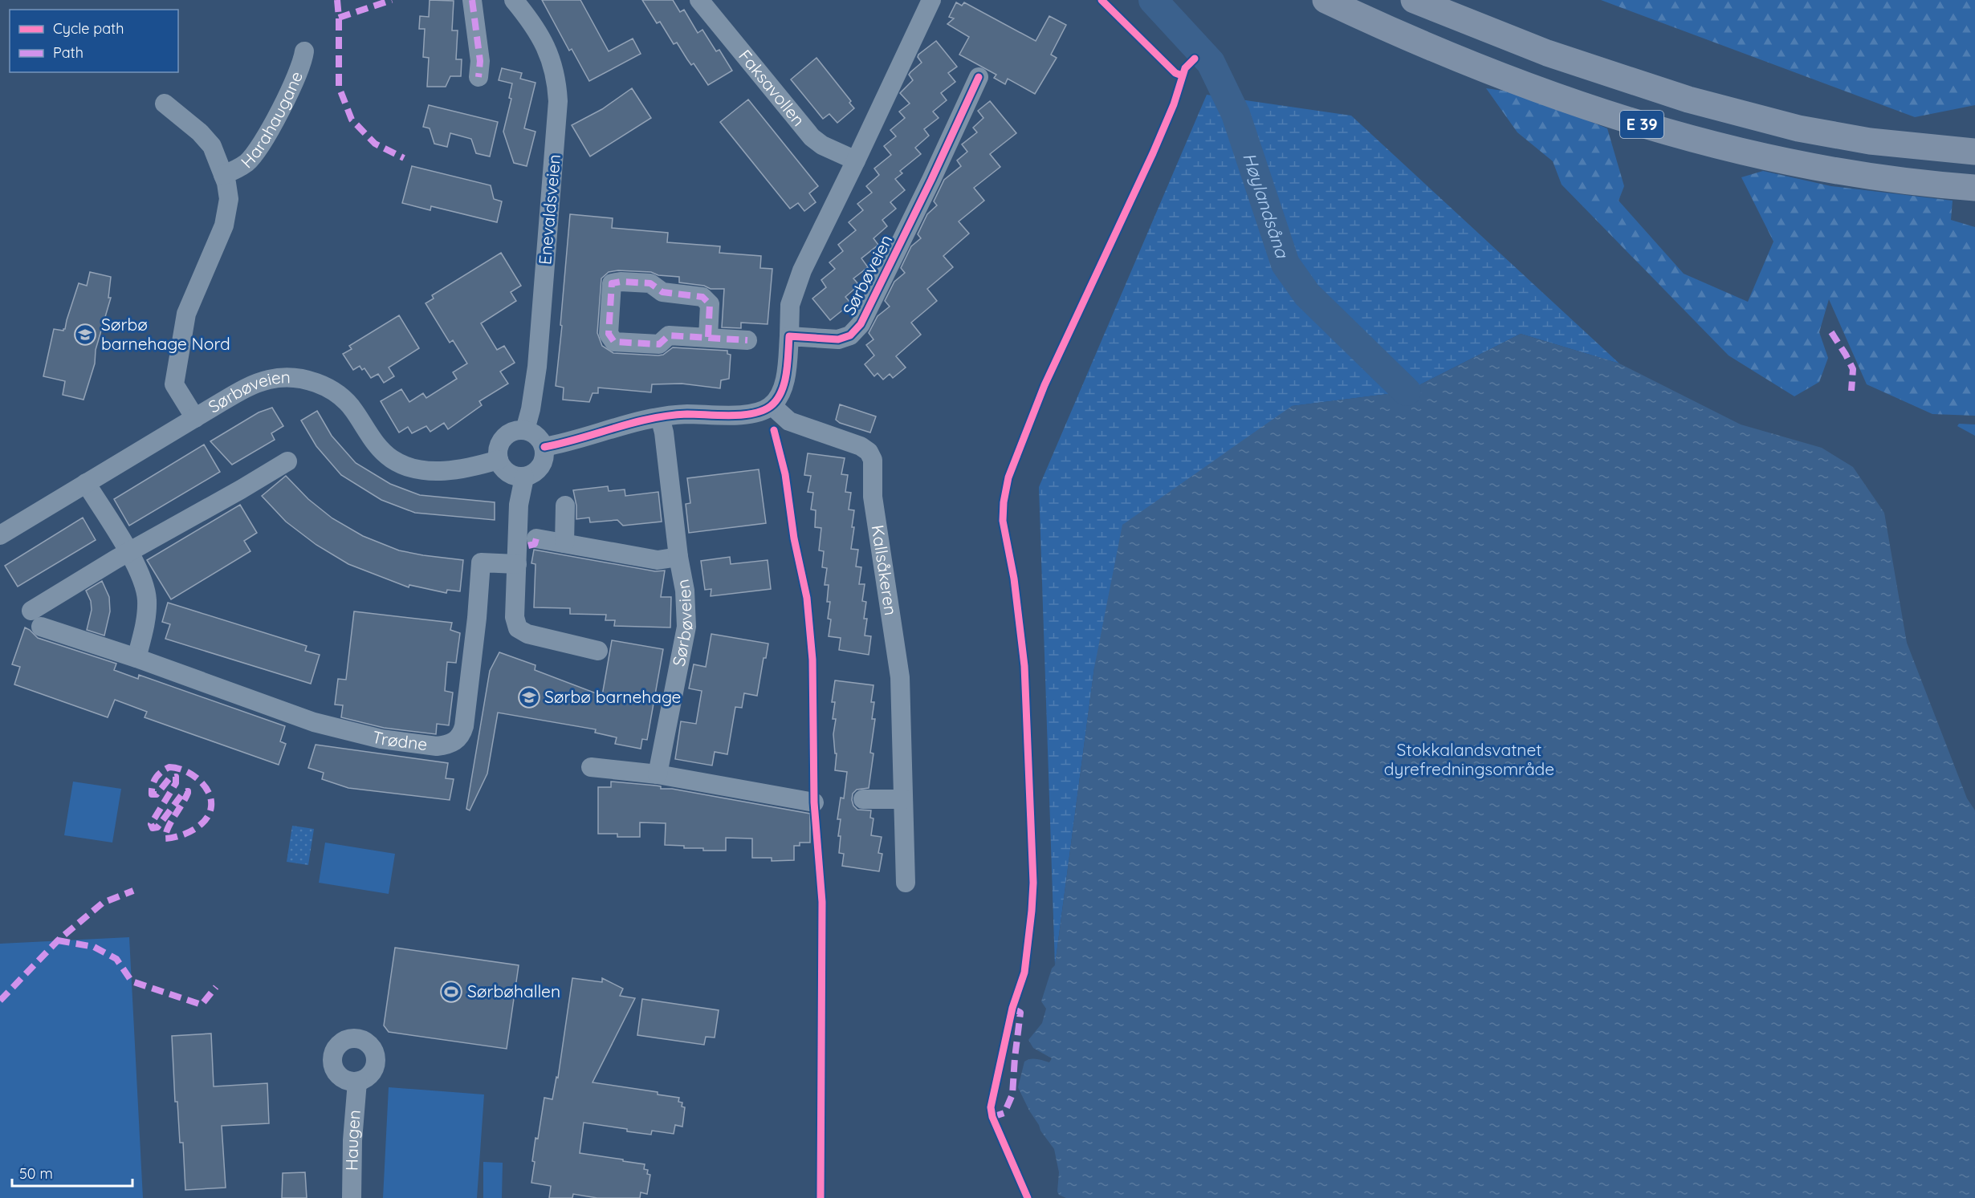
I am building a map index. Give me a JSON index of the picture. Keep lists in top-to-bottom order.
{
  "streets": {
    "highway": ["E 39"],
    "street": [
      "Faksavollen",
      "Harahaugane",
      "Enevaldsveien",
      "Sørbøveien",
      "Kallsåkeren",
      "Trødne",
      "Haugen"
    ]
  },
  "crossings": [
    ["Harahaugane", "Sørbøveien"],
    ["Enevaldsveien", "Sørbøveien"]
  ],
  "water": ["Høylandsåna"],
  "parks": ["Stokkalandsvatnet dyrefredningsområde"],
  "places": {
    "school or university": ["Sørbø barnehage Nord", "Sørbø barnehage"],
    "sports": ["Sørbøhallen"]
  },
  "legend": ["Cycle path", "Path"],
  "scale_bar": "50 m"
}
